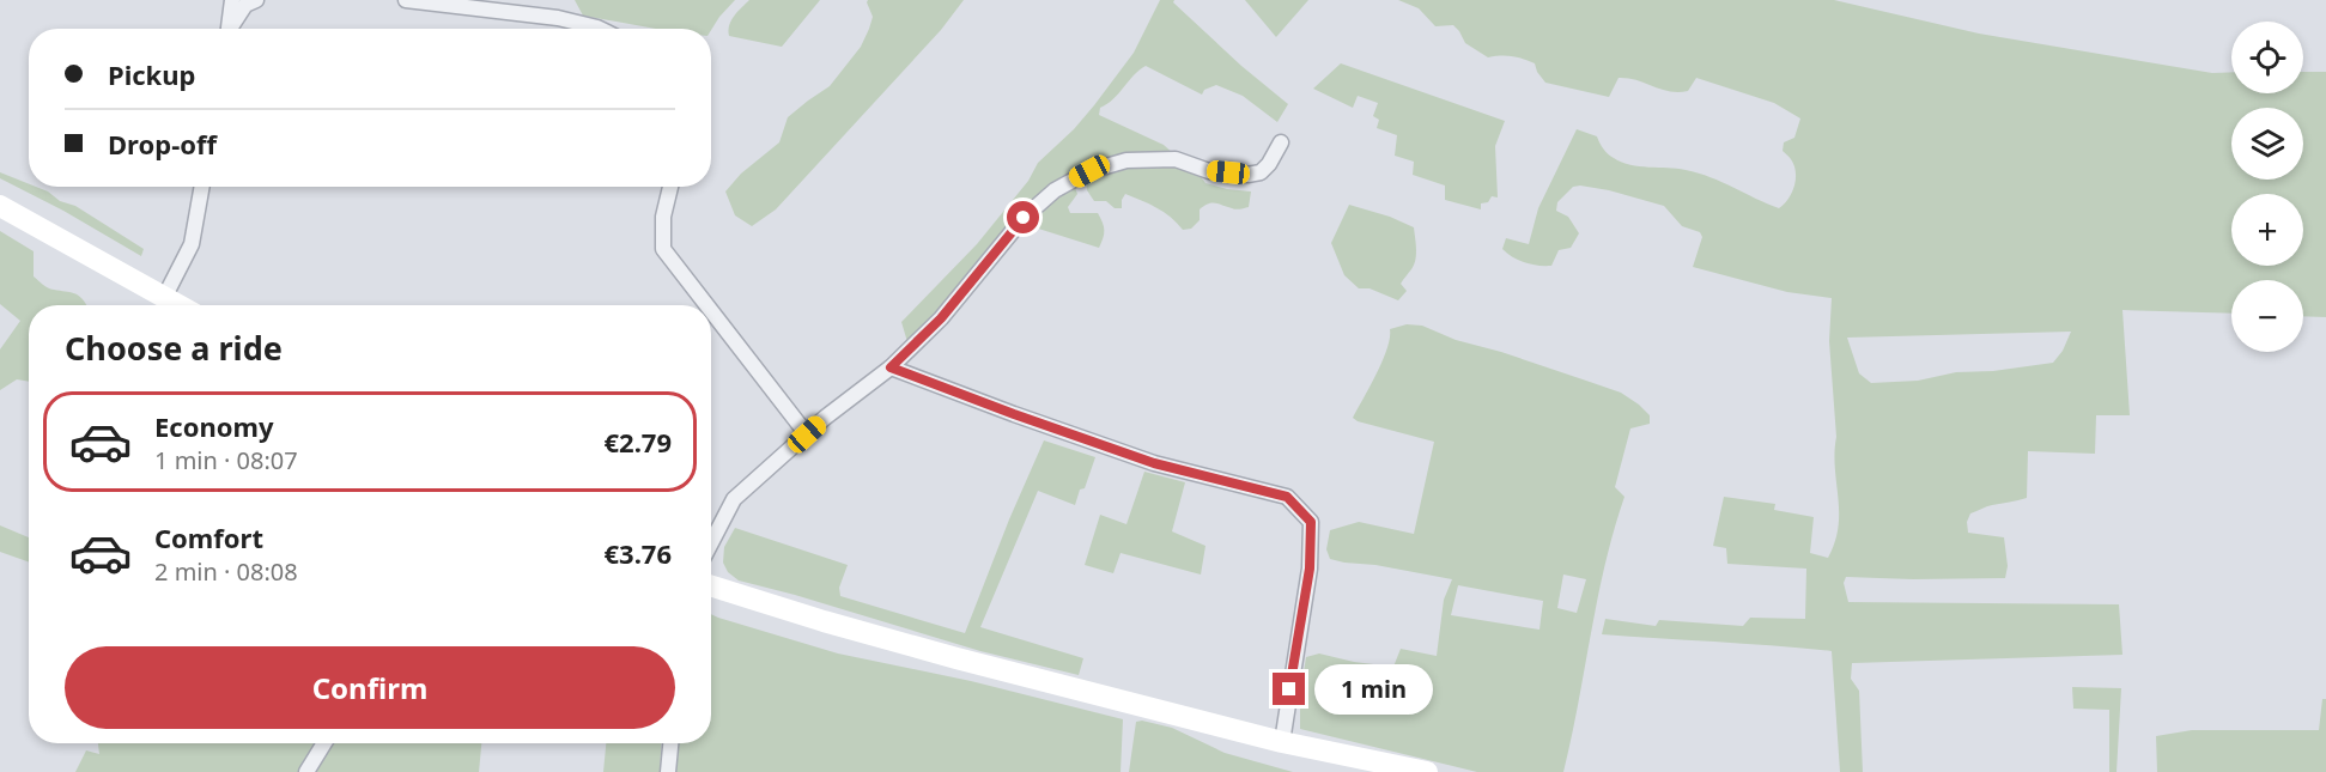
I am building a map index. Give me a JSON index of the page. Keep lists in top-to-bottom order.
{
  "page": {
    "map_buttons": ["+", "−"],
    "banner": ["Pickup", "Drop-off"],
    "heading": "Choose a ride",
    "list": [
      {
        "name": "Economy",
        "note": "1 min · 08:07",
        "value": "€2.79"
      },
      {
        "name": "Comfort",
        "note": "2 min · 08:08",
        "value": "€3.76"
      }
    ],
    "buttons": "Confirm",
    "bubble": "1 min"
  }
}
